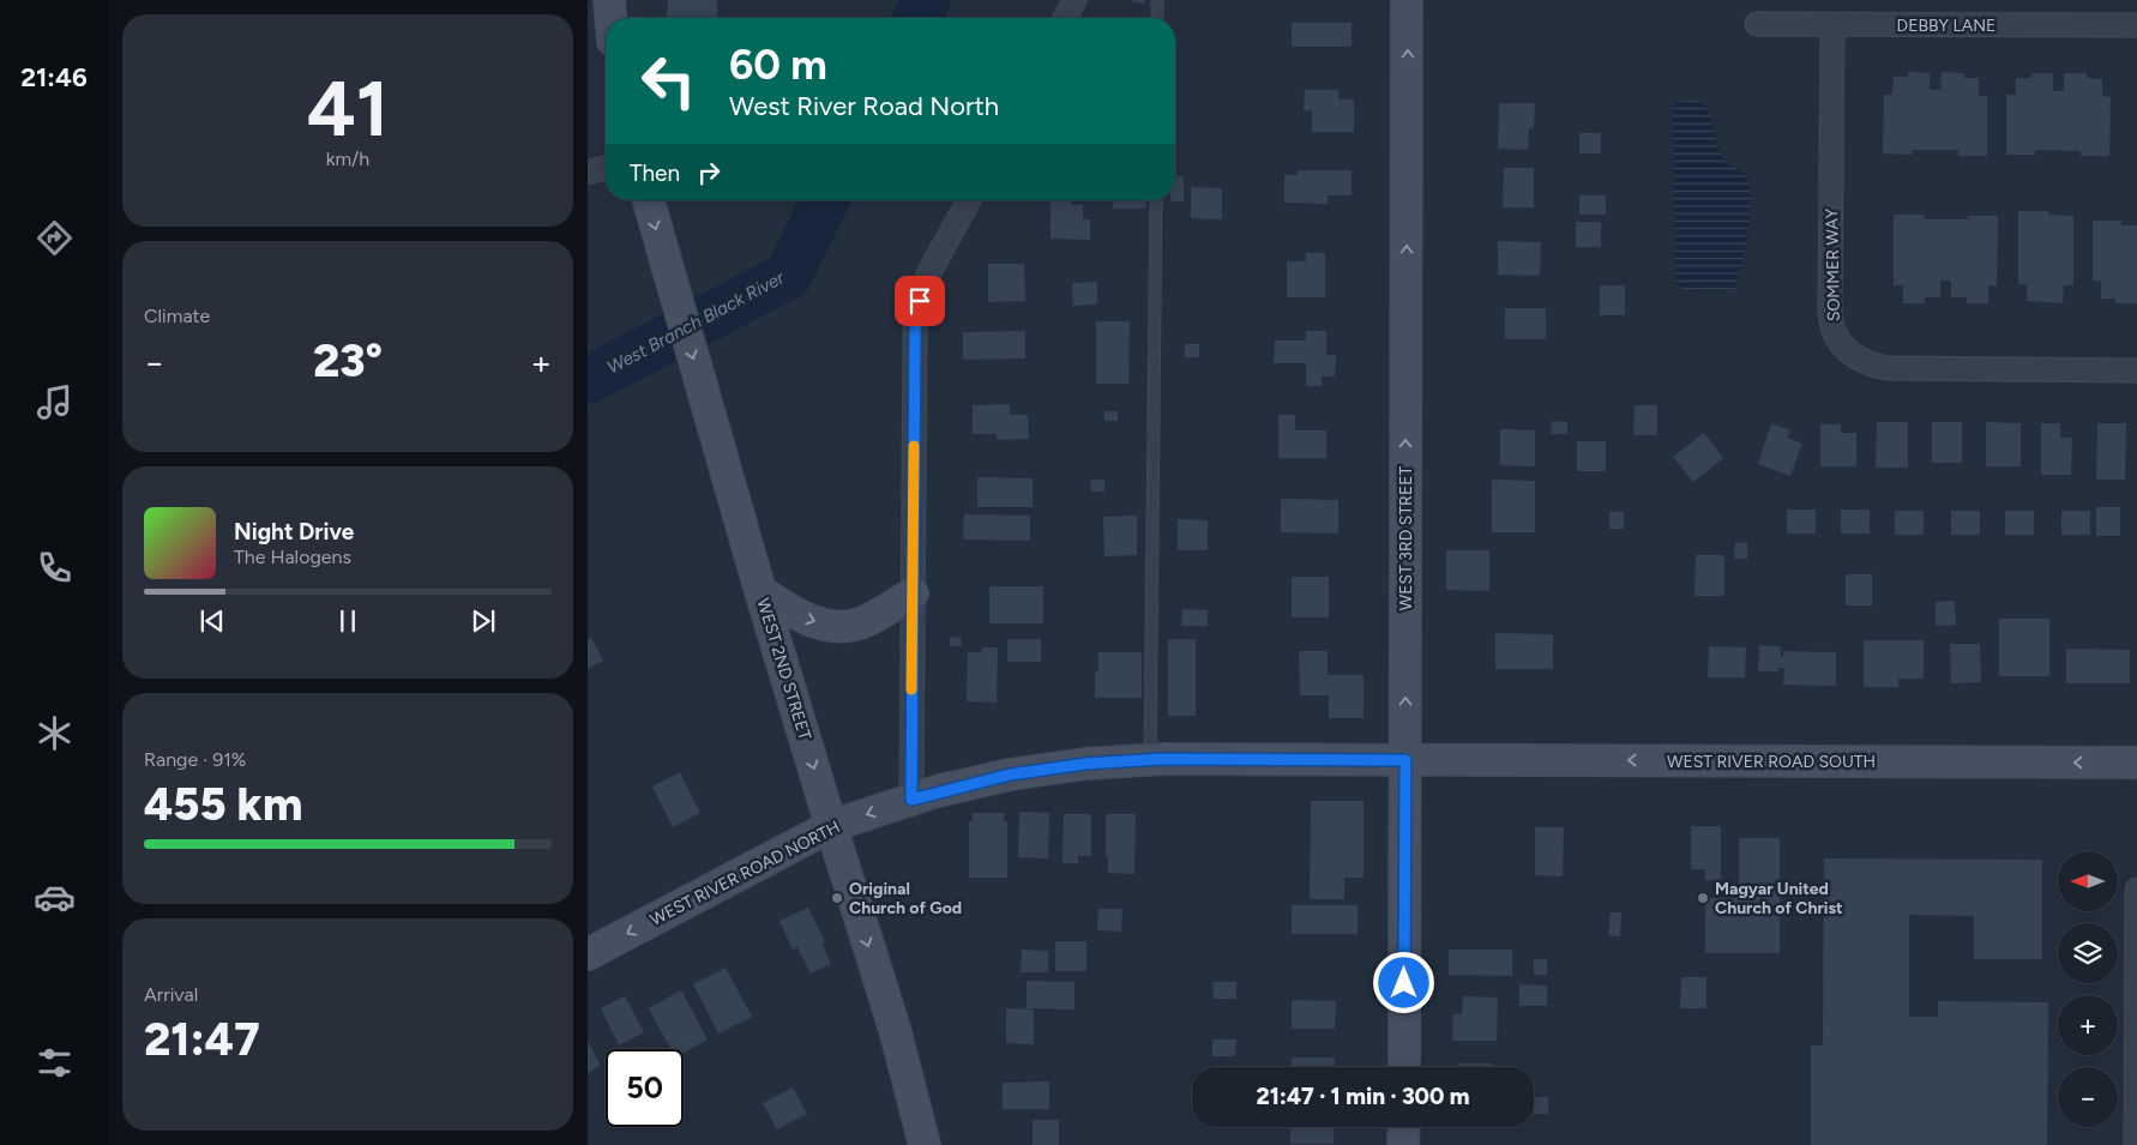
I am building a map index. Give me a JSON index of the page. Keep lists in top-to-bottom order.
{
  "streets": {
    "main road": [
      "WEST 3RD STREET",
      "WEST 2ND STREET",
      "WEST RIVER ROAD SOUTH",
      "WEST RIVER ROAD NORTH"
    ],
    "street": ["DEBBY LANE", "SOMMER WAY"]
  },
  "crossings": [
    ["DEBBY LANE", "SOMMER WAY"],
    ["WEST 3RD STREET", "WEST RIVER ROAD SOUTH"],
    ["WEST 3RD STREET", "WEST RIVER ROAD NORTH"],
    ["WEST 2ND STREET", "WEST RIVER ROAD NORTH"],
    ["WEST RIVER ROAD SOUTH", "WEST RIVER ROAD NORTH"]
  ],
  "one_way": [
    "WEST 3RD STREET",
    "WEST 2ND STREET",
    "WEST RIVER ROAD SOUTH",
    "WEST RIVER ROAD NORTH"
  ],
  "water": ["West Branch Black River"],
  "places": ["Original Church of God", "Magyar United Church of Christ"],
  "north": "left",
  "page": {
    "tabs": "21:46",
    "tile": [
      ["41", "km/h"],
      "Climate",
      ["Range · 91%", "455 km"],
      ["Arrival", "21:47"]
    ],
    "turn": ["60 m", "West River Road North"],
    "then": "Then",
    "heat": ["−", "23°", "+"],
    "song": ["Night Drive", "The Halogens"],
    "map_buttons": ["+", "−"],
    "limit": "50",
    "trip": "21:47 · 1 min · 300 m"
  }
}
